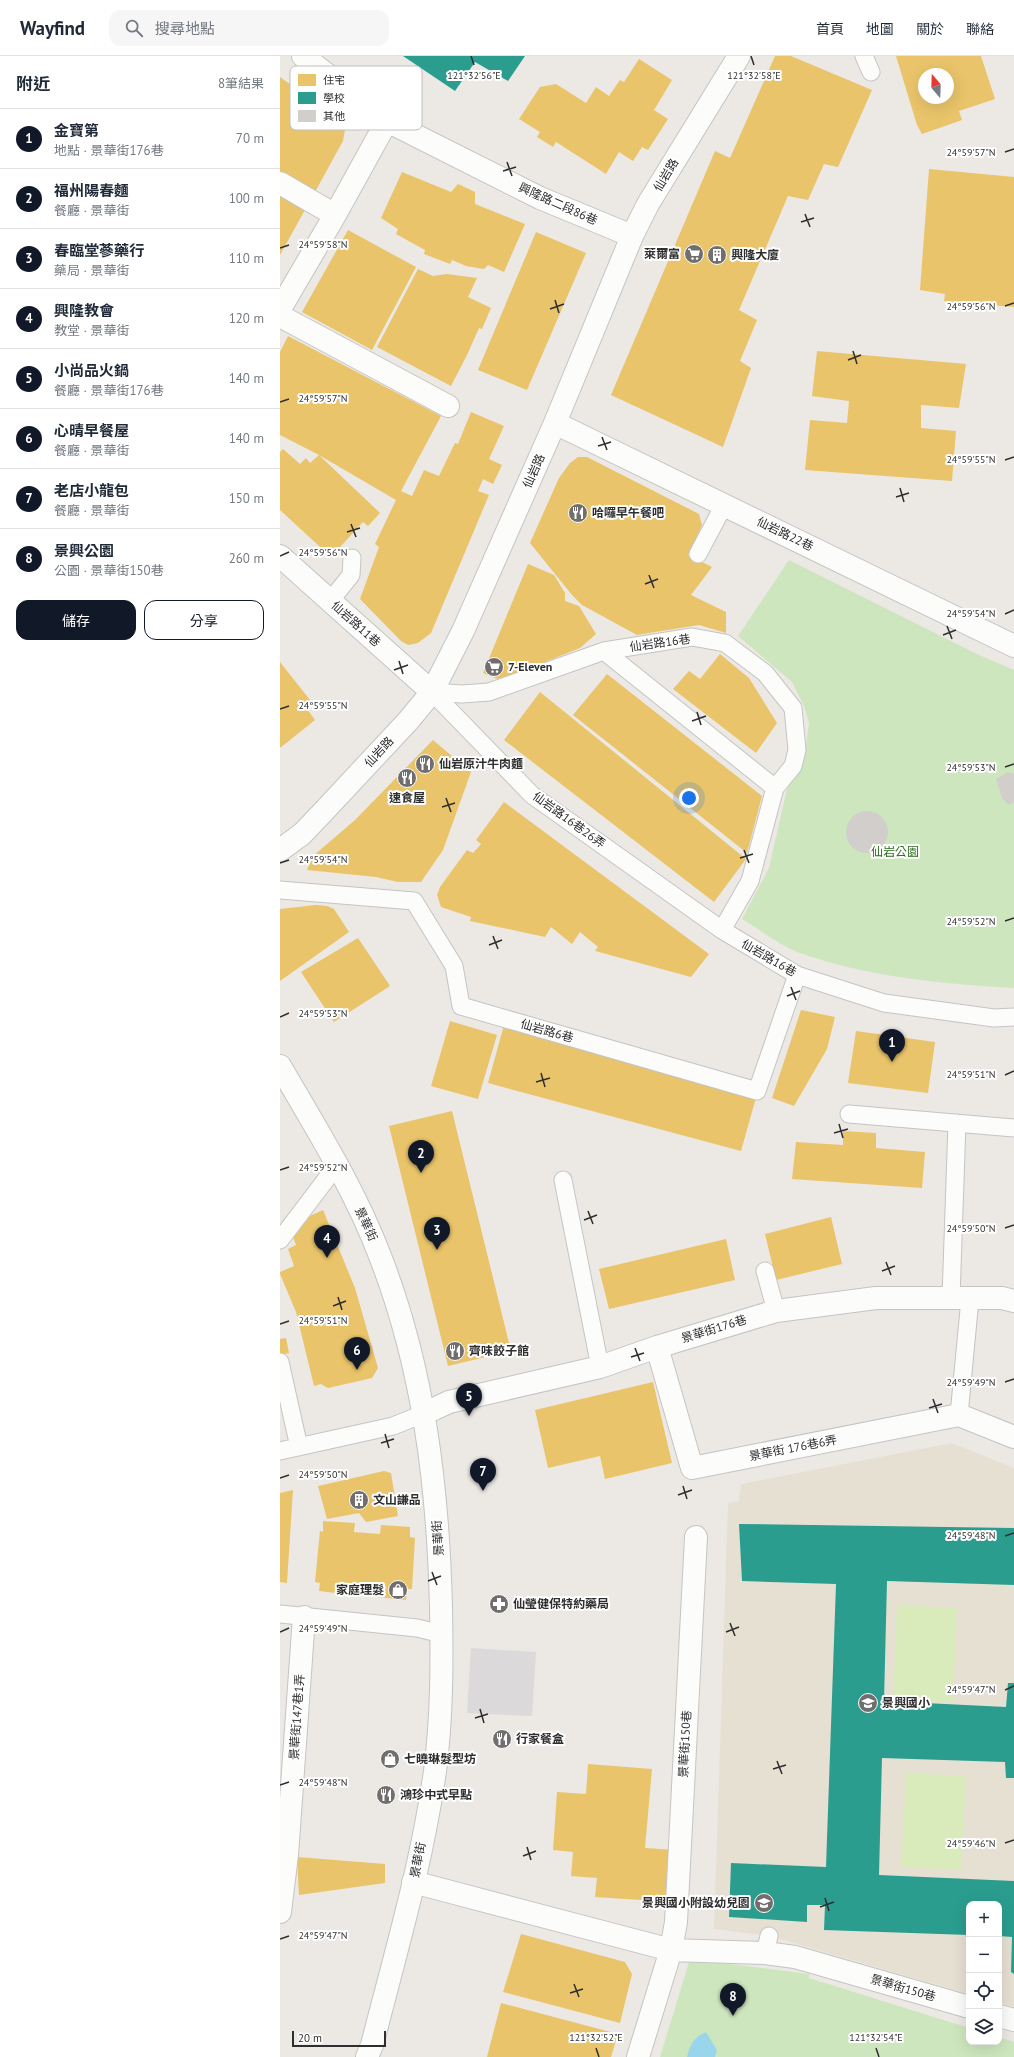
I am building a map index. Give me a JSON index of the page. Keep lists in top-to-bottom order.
{
  "streets": {
    "street": [
      "仙岩路",
      "興隆路二段86巷",
      "仙岩路22巷",
      "仙岩路11巷",
      "景華街",
      "景華街176巷",
      "景華街 176巷6弄",
      "景華街147巷1弄",
      "景華街150巷"
    ],
    "lane": ["仙岩路16巷", "仙岩路16巷26弄", "仙岩路6巷"]
  },
  "crossings": [
    ["仙岩路", "興隆路二段86巷"],
    ["仙岩路", "仙岩路22巷"],
    ["仙岩路", "仙岩路11巷"],
    ["仙岩路", "仙岩路16巷"],
    ["仙岩路", "仙岩路16巷26弄"],
    ["仙岩路11巷", "仙岩路16巷"],
    ["仙岩路11巷", "仙岩路16巷26弄"],
    ["仙岩路16巷", "仙岩路16巷26弄"],
    ["仙岩路16巷", "仙岩路6巷"],
    ["景華街", "景華街176巷"],
    ["景華街", "景華街150巷"],
    ["景華街176巷", "景華街 176巷6弄"]
  ],
  "parks": ["仙岩公園"],
  "places": {
    "supermarket": ["萊爾富", "7-Eleven"],
    "building": ["興隆大廈", "文山謙品"],
    "restaurant": [
      "哈囉早午餐吧",
      "仙岩原汁牛肉麵",
      "速食屋",
      "齊味餃子館",
      "行家餐盒",
      "鴻珍中式早點"
    ],
    "shop": ["家庭理髮", "七曉琳髮型坊"],
    "pharmacy": ["仙瑩健保特約藥局"],
    "school or university": ["景興國小", "景興國小附設幼兒園"]
  },
  "legend": ["住宅", "學校", "其他"],
  "scale_bar": "20 m",
  "north": "top",
  "page": {
    "header": "Wayfind",
    "search": "搜尋地點",
    "nav": [
      "首頁",
      "地圖",
      "關於",
      "聯絡"
    ],
    "heading": ["附近", "8筆結果"],
    "list": [
      {
        "mark": "1",
        "name": "金寶第",
        "note": "地點 · 景華街176巷",
        "value": "70 m"
      },
      {
        "mark": "2",
        "name": "福州陽春麵",
        "note": "餐廳 · 景華街",
        "value": "100 m"
      },
      {
        "mark": "3",
        "name": "春臨堂蔘藥行",
        "note": "藥局 · 景華街",
        "value": "110 m"
      },
      {
        "mark": "4",
        "name": "興隆教會",
        "note": "教堂 · 景華街",
        "value": "120 m"
      },
      {
        "mark": "5",
        "name": "小尚品火鍋",
        "note": "餐廳 · 景華街176巷",
        "value": "140 m"
      },
      {
        "mark": "6",
        "name": "心晴早餐屋",
        "note": "餐廳 · 景華街",
        "value": "140 m"
      },
      {
        "mark": "7",
        "name": "老店小龍包",
        "note": "餐廳 · 景華街",
        "value": "150 m"
      },
      {
        "mark": "8",
        "name": "景興公園",
        "note": "公園 · 景華街150巷",
        "value": "260 m"
      }
    ],
    "buttons": ["儲存", "分享"],
    "pins": [
      "1",
      "2",
      "3",
      "4",
      "6",
      "5",
      "7",
      "8"
    ],
    "map_buttons": ["+", "−"],
    "scale": "20 m"
  },
  "coordinates": [
    "121°32'58\"E",
    "121°32'56\"E",
    "24°59'57\"N",
    "24°59'58\"N",
    "24°59'56\"N",
    "24°59'55\"N",
    "24°59'54\"N",
    "24°59'53\"N",
    "24°59'52\"N",
    "24°59'51\"N",
    "24°59'50\"N",
    "24°59'49\"N",
    "24°59'48\"N",
    "24°59'47\"N",
    "24°59'46\"N",
    "121°32'52\"E",
    "121°32'54\"E"
  ]
}
